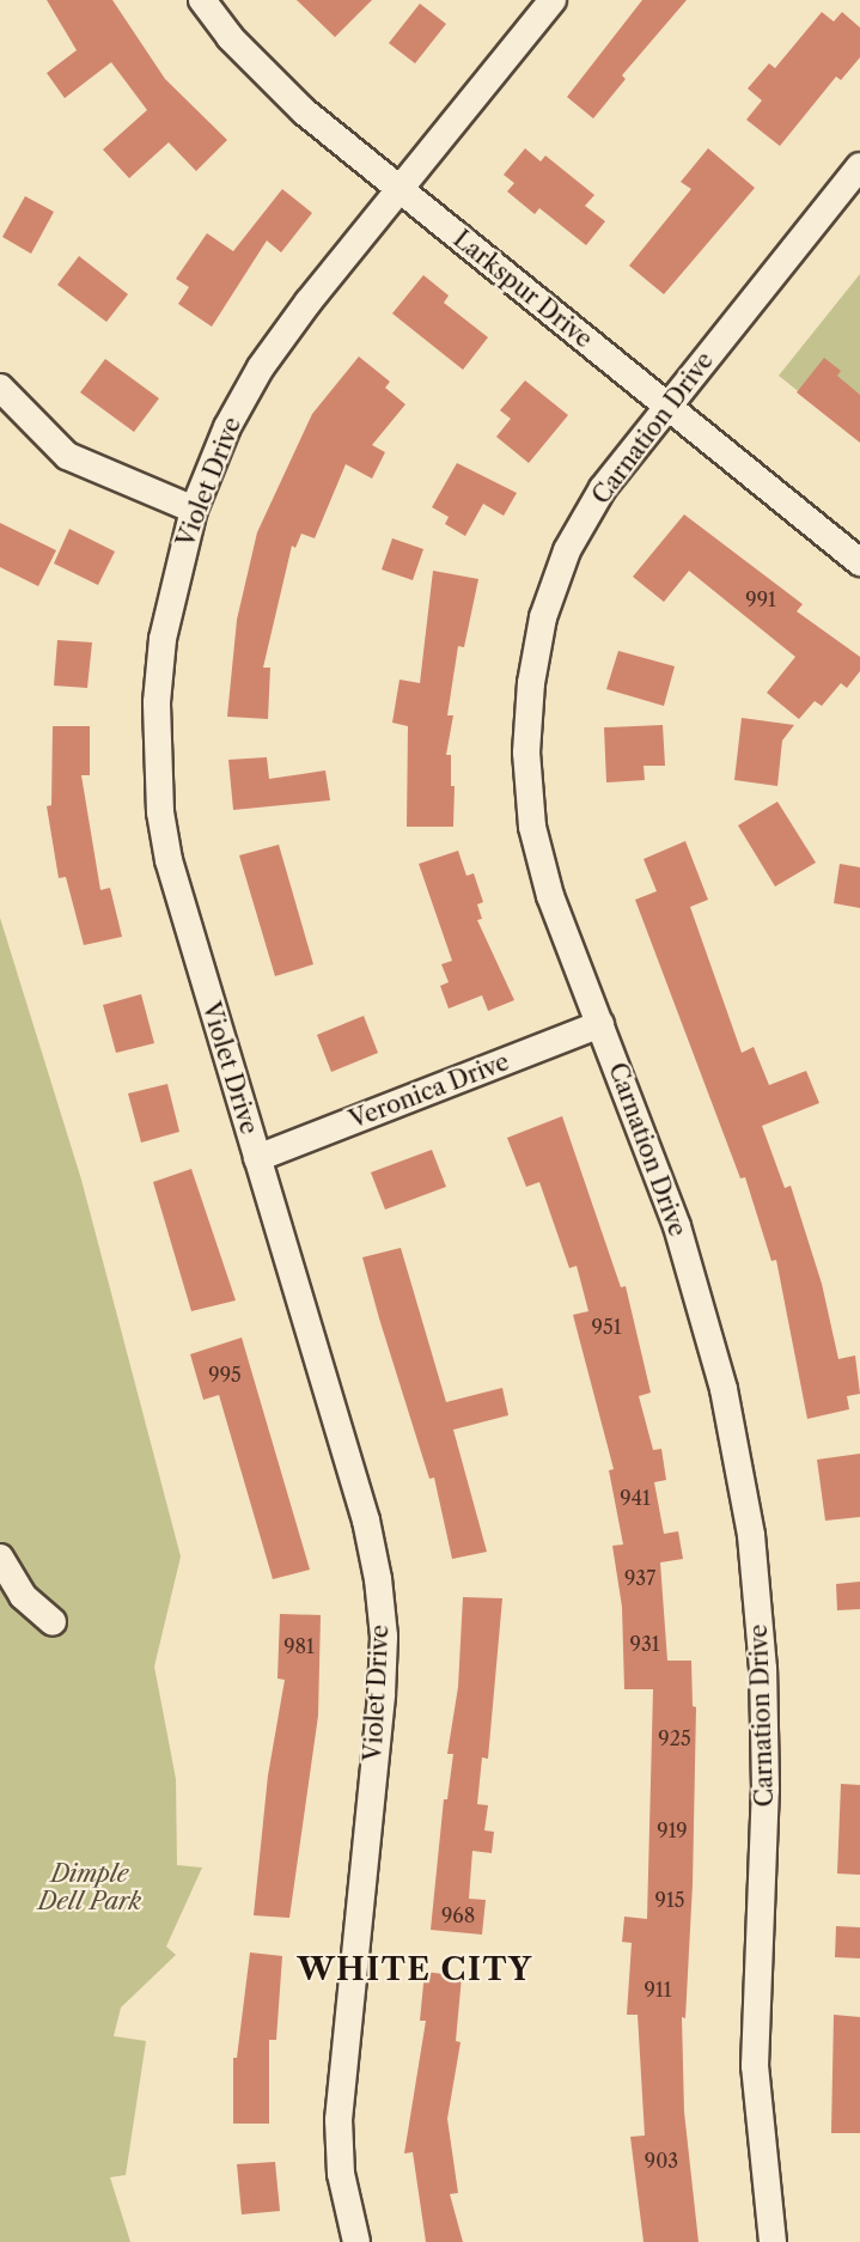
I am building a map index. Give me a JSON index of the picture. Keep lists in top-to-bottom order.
{
  "streets": {
    "street": [
      "Larkspur Drive",
      "Carnation Drive",
      "Violet Drive",
      "Veronica Drive"
    ]
  },
  "crossings": [
    ["Larkspur Drive", "Carnation Drive"],
    ["Larkspur Drive", "Violet Drive"],
    ["Carnation Drive", "Veronica Drive"],
    ["Violet Drive", "Veronica Drive"]
  ],
  "districts": ["WHITE CITY"],
  "parks": ["Dimple Dell Park"],
  "house_numbers": [
    "991",
    "951",
    "995",
    "941",
    "937",
    "931",
    "981",
    "925",
    "919",
    "915",
    "968",
    "911",
    "903"
  ]
}
